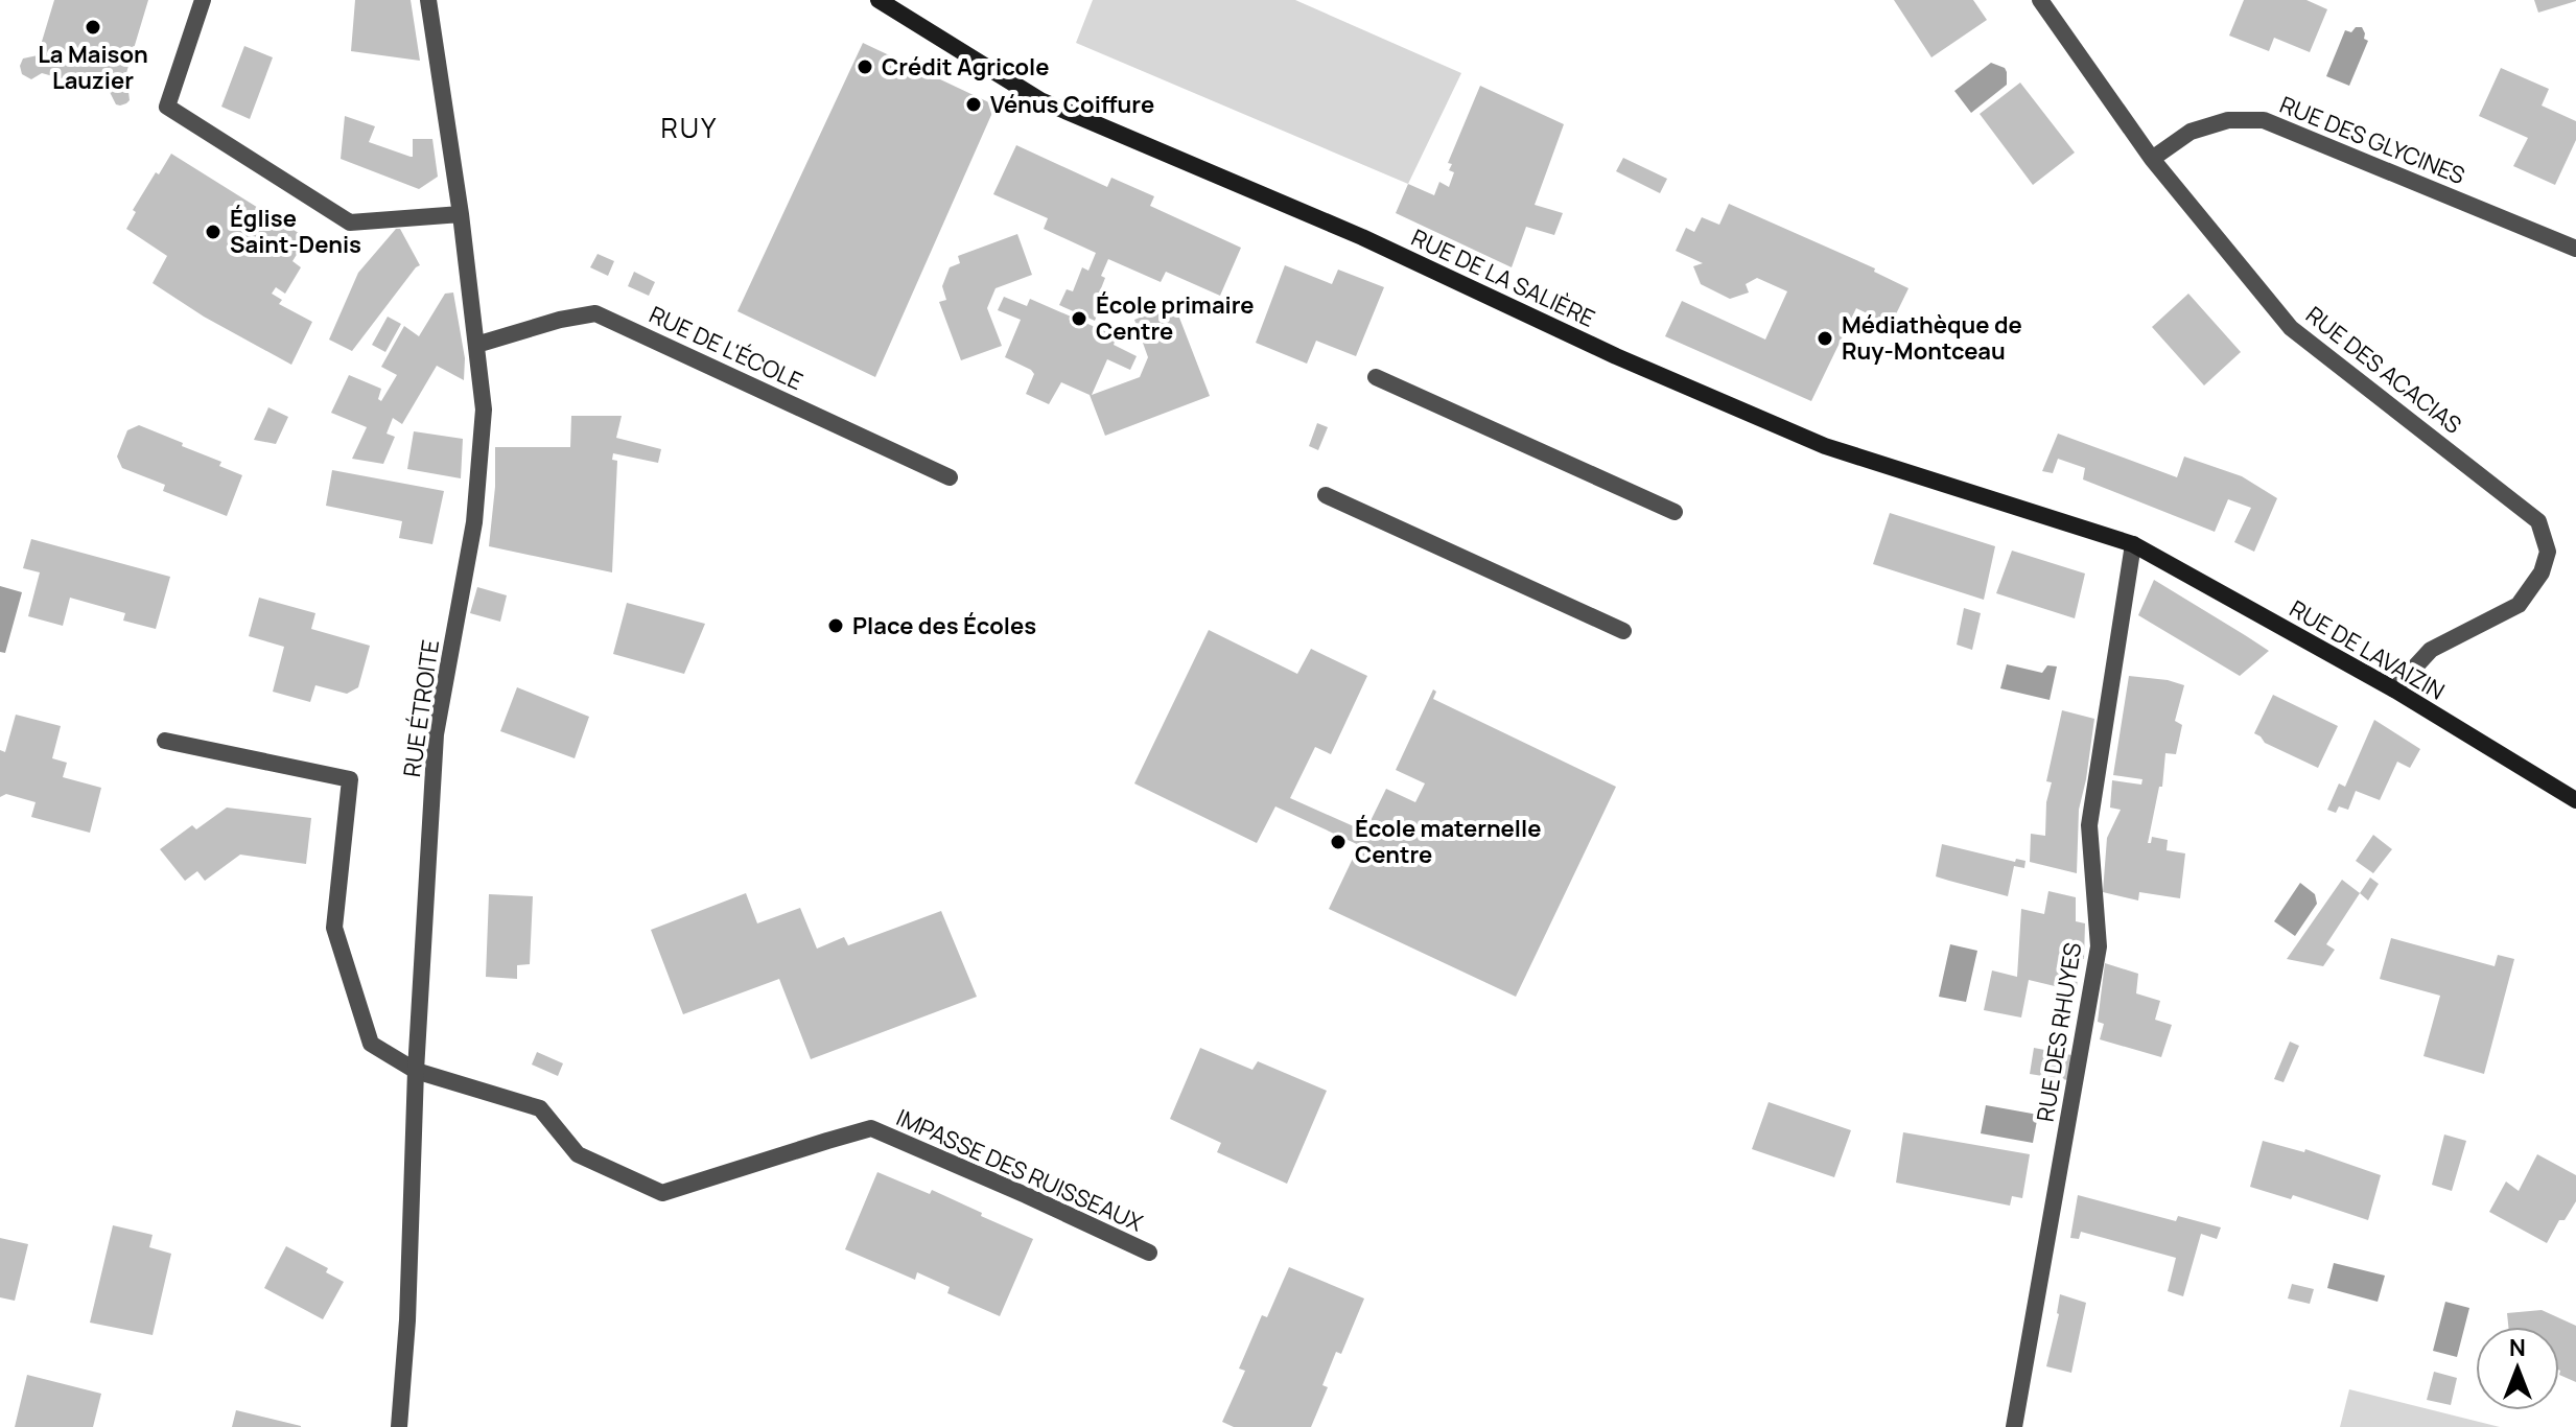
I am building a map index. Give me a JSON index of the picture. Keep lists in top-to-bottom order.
{
  "streets": {
    "main road": ["RUE DE LA SALIÈRE", "RUE DE LAVAIZIN"],
    "street": [
      "RUE DES GLYCINES",
      "RUE DE L'ÉCOLE",
      "RUE DES ACACIAS",
      "RUE ÉTROITE",
      "RUE DES RHUYES",
      "IMPASSE DES RUISSEAUX"
    ]
  },
  "crossings": [
    ["RUE DES GLYCINES", "RUE DES ACACIAS"],
    ["RUE DE LA SALIÈRE", "RUE DE LAVAIZIN"],
    ["RUE DE LA SALIÈRE", "RUE DES RHUYES"],
    ["RUE DE L'ÉCOLE", "RUE ÉTROITE"],
    ["RUE DES ACACIAS", "RUE DE LAVAIZIN"],
    ["RUE DE LAVAIZIN", "RUE DES RHUYES"],
    ["RUE ÉTROITE", "IMPASSE DES RUISSEAUX"]
  ],
  "districts": ["RUY"],
  "places": [
    "La Maison Lauzier",
    "Crédit Agricole",
    "Vénus Coiffure",
    "Église Saint-Denis",
    "École primaire Centre",
    "Médiathèque de Ruy-Montceau",
    "Place des Écoles",
    "École maternelle Centre"
  ],
  "north": "top"
}
